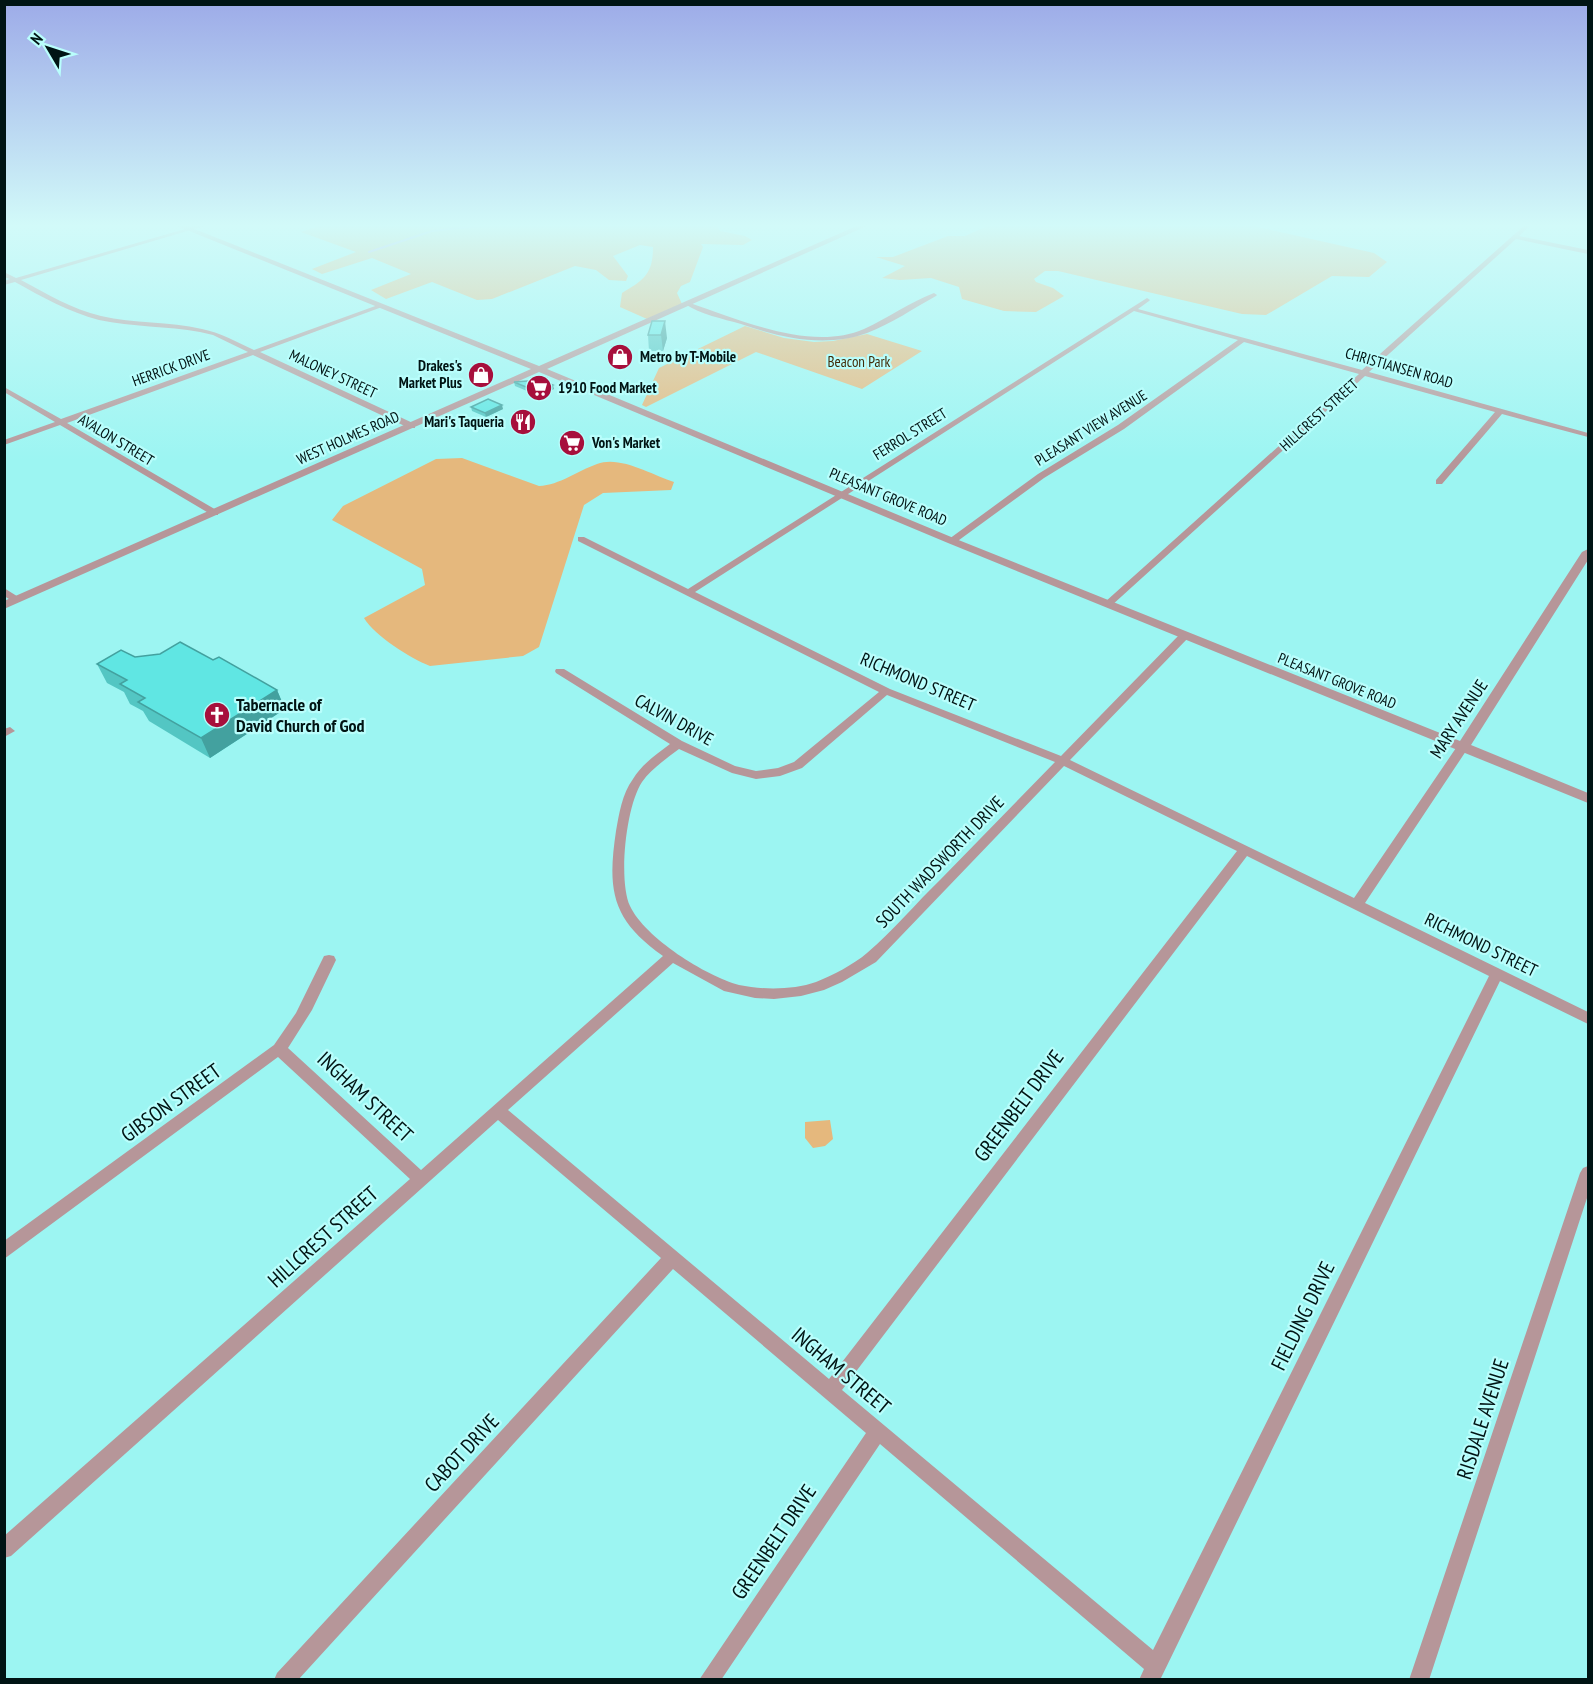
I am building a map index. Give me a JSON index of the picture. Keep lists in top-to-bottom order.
{
  "streets": {
    "street": [
      "HERRICK DRIVE",
      "CHRISTIANSEN ROAD",
      "MALONEY STREET",
      "HILLCREST STREET",
      "PLEASANT VIEW AVENUE",
      "FERROL STREET",
      "WEST HOLMES ROAD",
      "AVALON STREET",
      "PLEASANT GROVE ROAD",
      "RICHMOND STREET",
      "MARY AVENUE",
      "CALVIN DRIVE",
      "SOUTH WADSWORTH DRIVE",
      "INGHAM STREET",
      "GIBSON STREET",
      "GREENBELT DRIVE",
      "FIELDING DRIVE",
      "RISDALE AVENUE",
      "CABOT DRIVE"
    ]
  },
  "crossings": [
    ["HERRICK DRIVE", "MALONEY STREET"],
    ["HERRICK DRIVE", "AVALON STREET"],
    ["HERRICK DRIVE", "PLEASANT GROVE ROAD"],
    ["CHRISTIANSEN ROAD", "HILLCREST STREET"],
    ["CHRISTIANSEN ROAD", "PLEASANT VIEW AVENUE"],
    ["CHRISTIANSEN ROAD", "FERROL STREET"],
    ["MALONEY STREET", "WEST HOLMES ROAD"],
    ["HILLCREST STREET", "PLEASANT GROVE ROAD"],
    ["HILLCREST STREET", "SOUTH WADSWORTH DRIVE"],
    ["HILLCREST STREET", "INGHAM STREET"],
    ["PLEASANT VIEW AVENUE", "PLEASANT GROVE ROAD"],
    ["FERROL STREET", "PLEASANT GROVE ROAD"],
    ["FERROL STREET", "RICHMOND STREET"],
    ["WEST HOLMES ROAD", "AVALON STREET"],
    ["WEST HOLMES ROAD", "PLEASANT GROVE ROAD"],
    ["PLEASANT GROVE ROAD", "MARY AVENUE"],
    ["PLEASANT GROVE ROAD", "SOUTH WADSWORTH DRIVE"],
    ["RICHMOND STREET", "MARY AVENUE"],
    ["RICHMOND STREET", "CALVIN DRIVE"],
    ["RICHMOND STREET", "SOUTH WADSWORTH DRIVE"],
    ["RICHMOND STREET", "GREENBELT DRIVE"],
    ["RICHMOND STREET", "FIELDING DRIVE"],
    ["CALVIN DRIVE", "SOUTH WADSWORTH DRIVE"],
    ["INGHAM STREET", "GIBSON STREET"],
    ["INGHAM STREET", "GREENBELT DRIVE"],
    ["INGHAM STREET", "FIELDING DRIVE"],
    ["INGHAM STREET", "CABOT DRIVE"]
  ],
  "parks": ["Beacon Park"],
  "places": {
    "shop": ["Metro by T-Mobile", "Drakes's Market Plus"],
    "supermarket": ["1910 Food Market", "Von's Market"],
    "restaurant": ["Mari's Taqueria"],
    "church": ["Tabernacle of David Church of God"]
  },
  "north": "top left"
}
